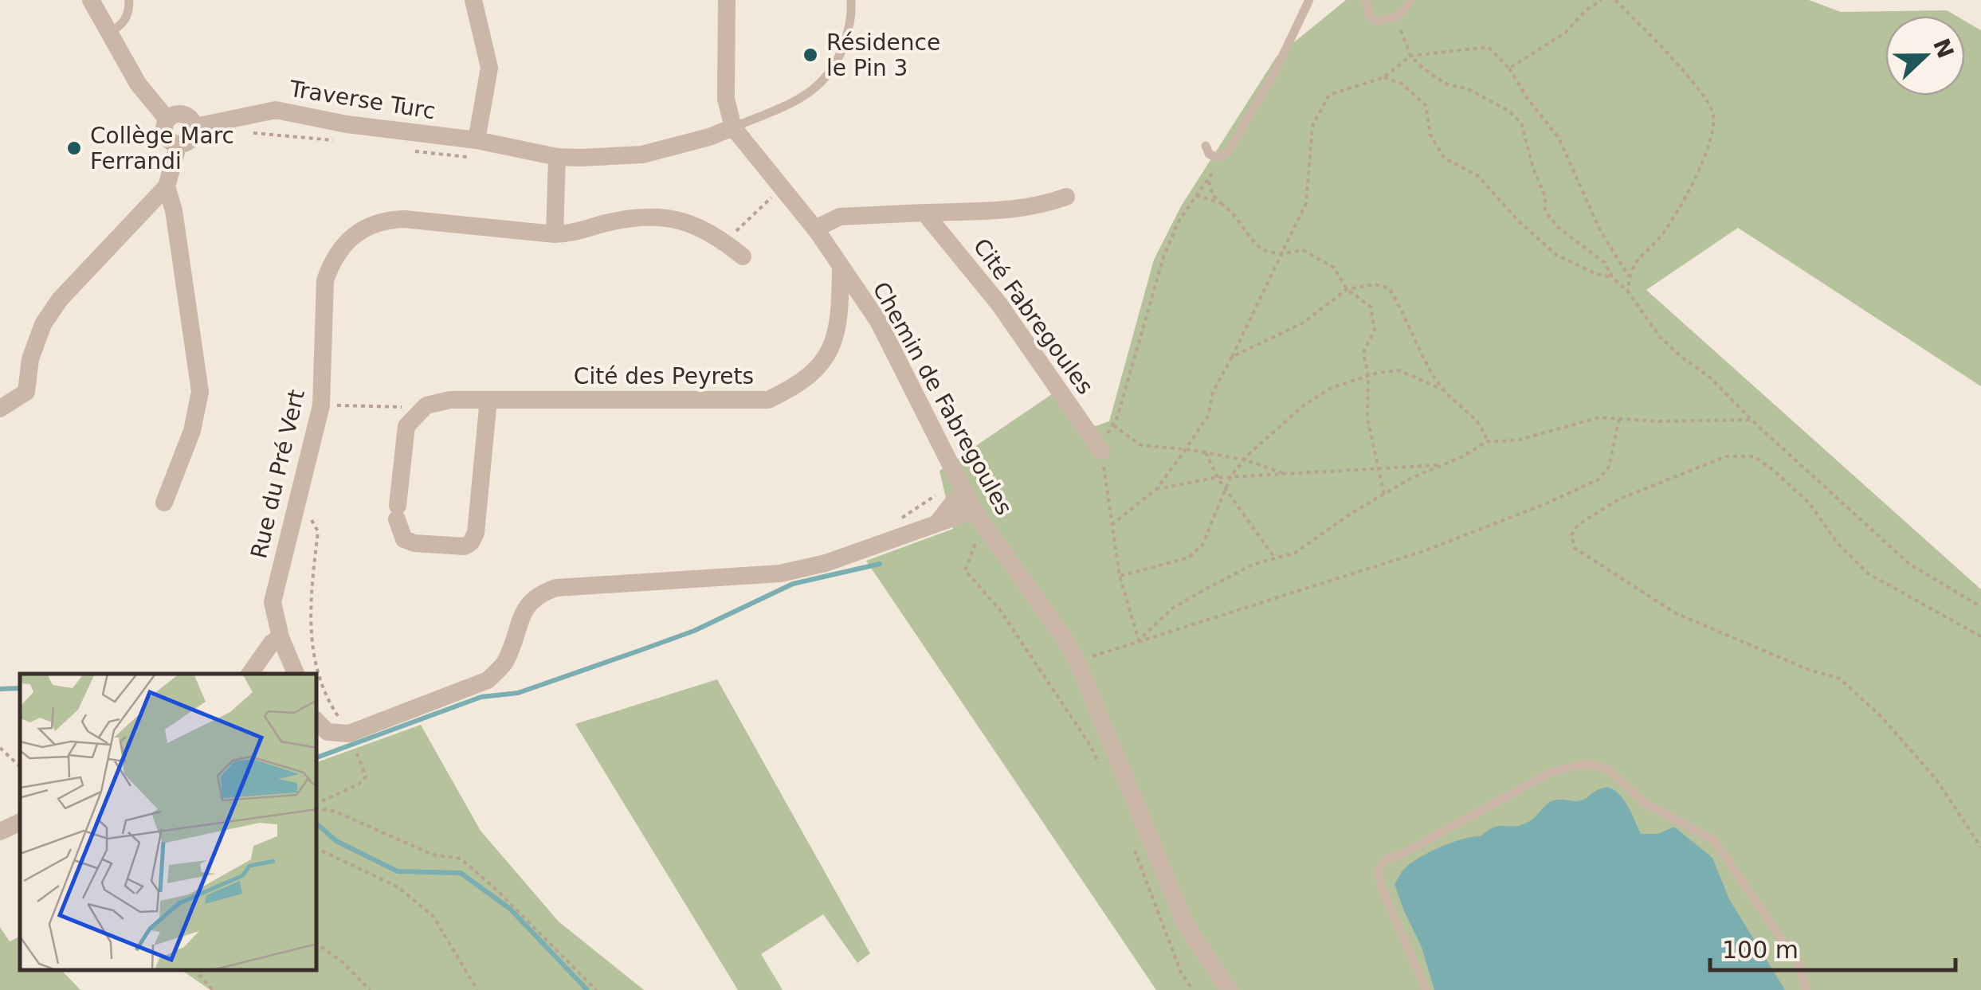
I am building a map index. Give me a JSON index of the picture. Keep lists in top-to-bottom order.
{
  "streets": {
    "street": [
      "Traverse Turc",
      "Cité Fabregoules",
      "Cité des Peyrets",
      "Chemin de Fabregoules",
      "Rue du Pré Vert"
    ]
  },
  "crossings": [
    ["Traverse Turc", "Chemin de Fabregoules"],
    ["Cité Fabregoules", "Chemin de Fabregoules"],
    ["Cité des Peyrets", "Chemin de Fabregoules"]
  ],
  "places": ["Résidence le Pin 3", "Collège Marc Ferrandi"],
  "scale_bar": "100 m",
  "north": "right"
}
